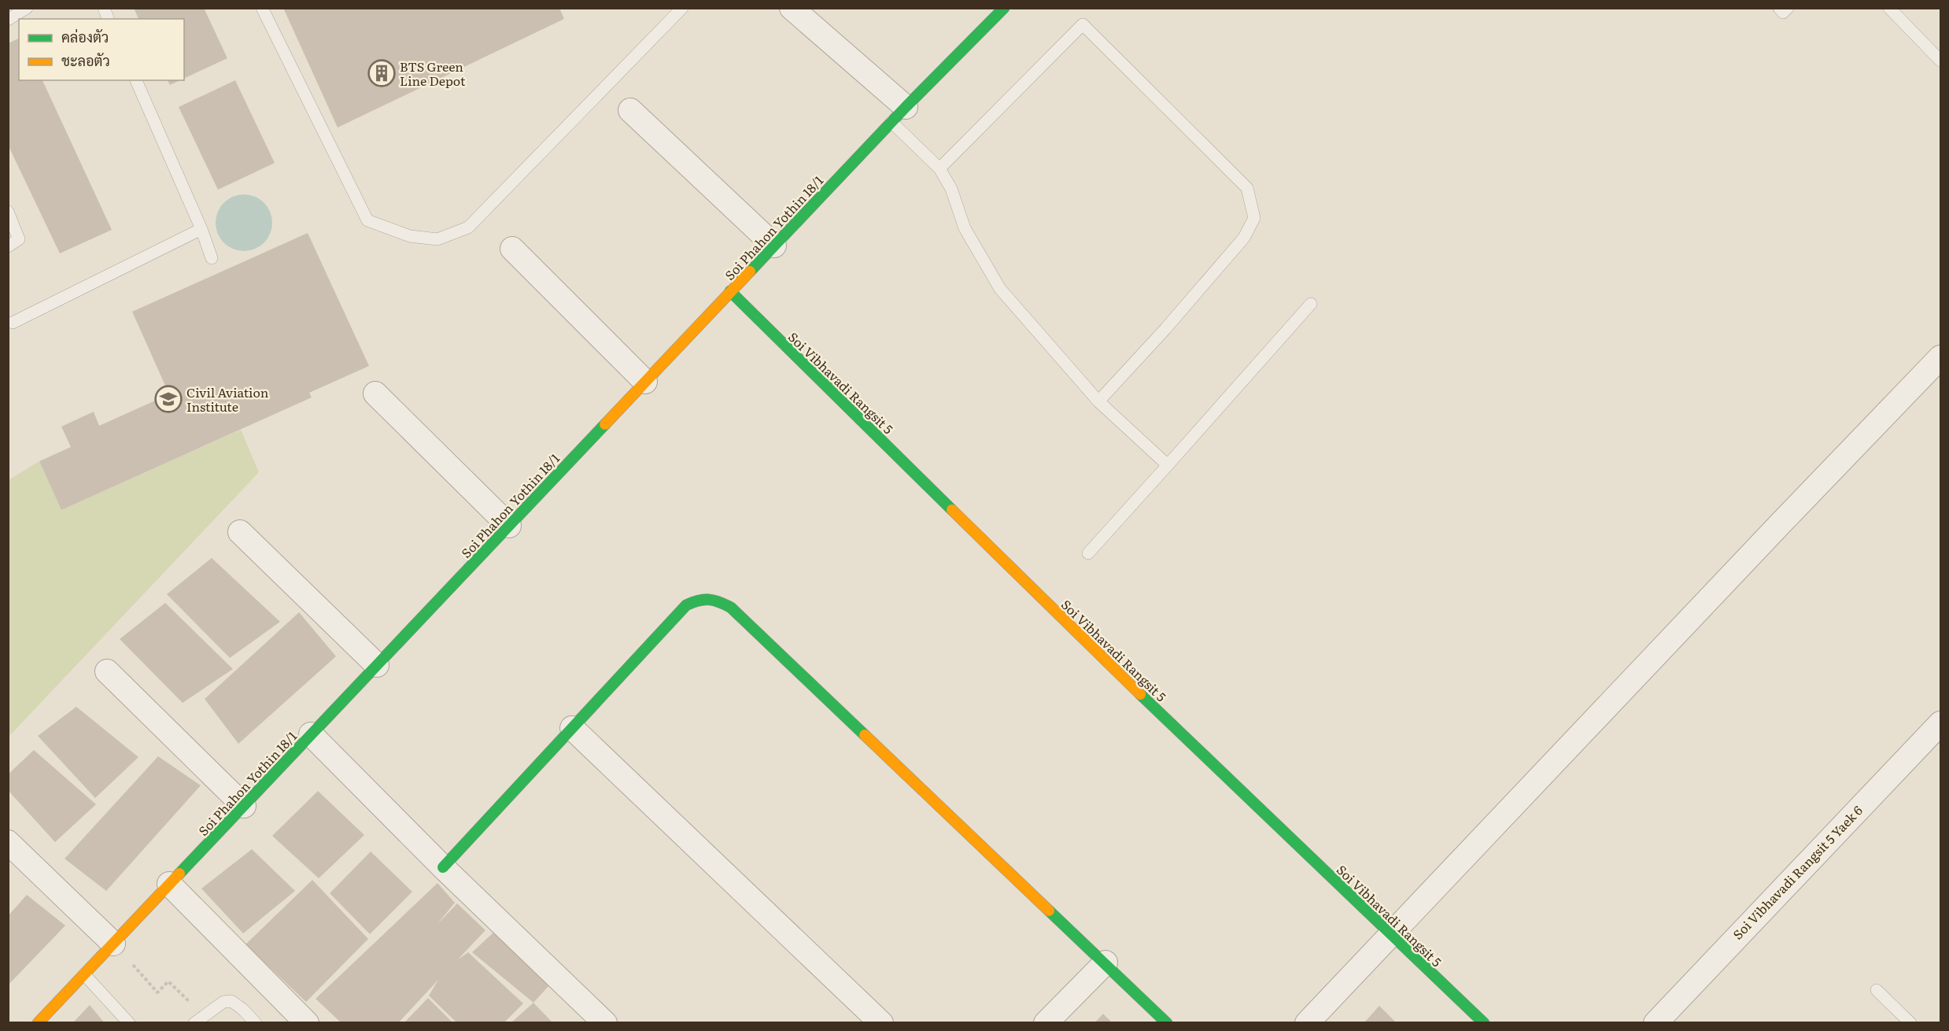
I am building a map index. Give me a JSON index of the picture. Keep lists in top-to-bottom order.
{
  "streets": {
    "street": ["Soi Phahon Yothin 18/1", "Soi Vibhavadi Rangsit 5", "Soi Vibhavadi Rangsit 5 Yaek 6"]
  },
  "crossings": [
    ["Soi Phahon Yothin 18/1", "Soi Vibhavadi Rangsit 5"]
  ],
  "places": {
    "building": ["BTS Green Line Depot"],
    "school or university": ["Civil Aviation Institute"]
  },
  "legend": ["คล่องตัว", "ชะลอตัว"]
}
